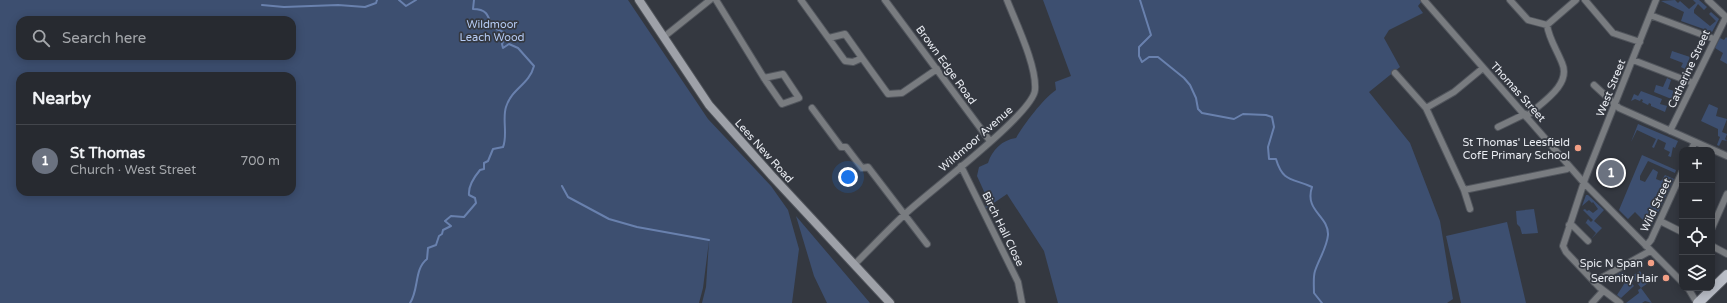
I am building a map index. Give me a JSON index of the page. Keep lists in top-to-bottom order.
{
  "streets": {
    "street": [
      "Brown Edge Road",
      "Catherine Street",
      "West Street",
      "Thomas Street",
      "Wildmoor Avenue",
      "Lees New Road",
      "Wild Street",
      "Birch Hall Close"
    ]
  },
  "crossings": [
    ["Brown Edge Road", "Wildmoor Avenue"],
    ["West Street", "Thomas Street"],
    ["Thomas Street", "Wild Street"],
    ["Wildmoor Avenue", "Lees New Road"],
    ["Wildmoor Avenue", "Birch Hall Close"]
  ],
  "parks": ["Wildmoor Leach Wood"],
  "places": ["St Thomas' Leesfield CofE Primary School", "Spic N Span", "Serenity Hair"],
  "page": {
    "search": "Search here",
    "heading": "Nearby",
    "list": [
      {
        "mark": "1",
        "name": "St Thomas",
        "note": "Church · West Street",
        "value": "700 m"
      }
    ],
    "map_buttons": ["+", "−"],
    "pins": "1"
  }
}
